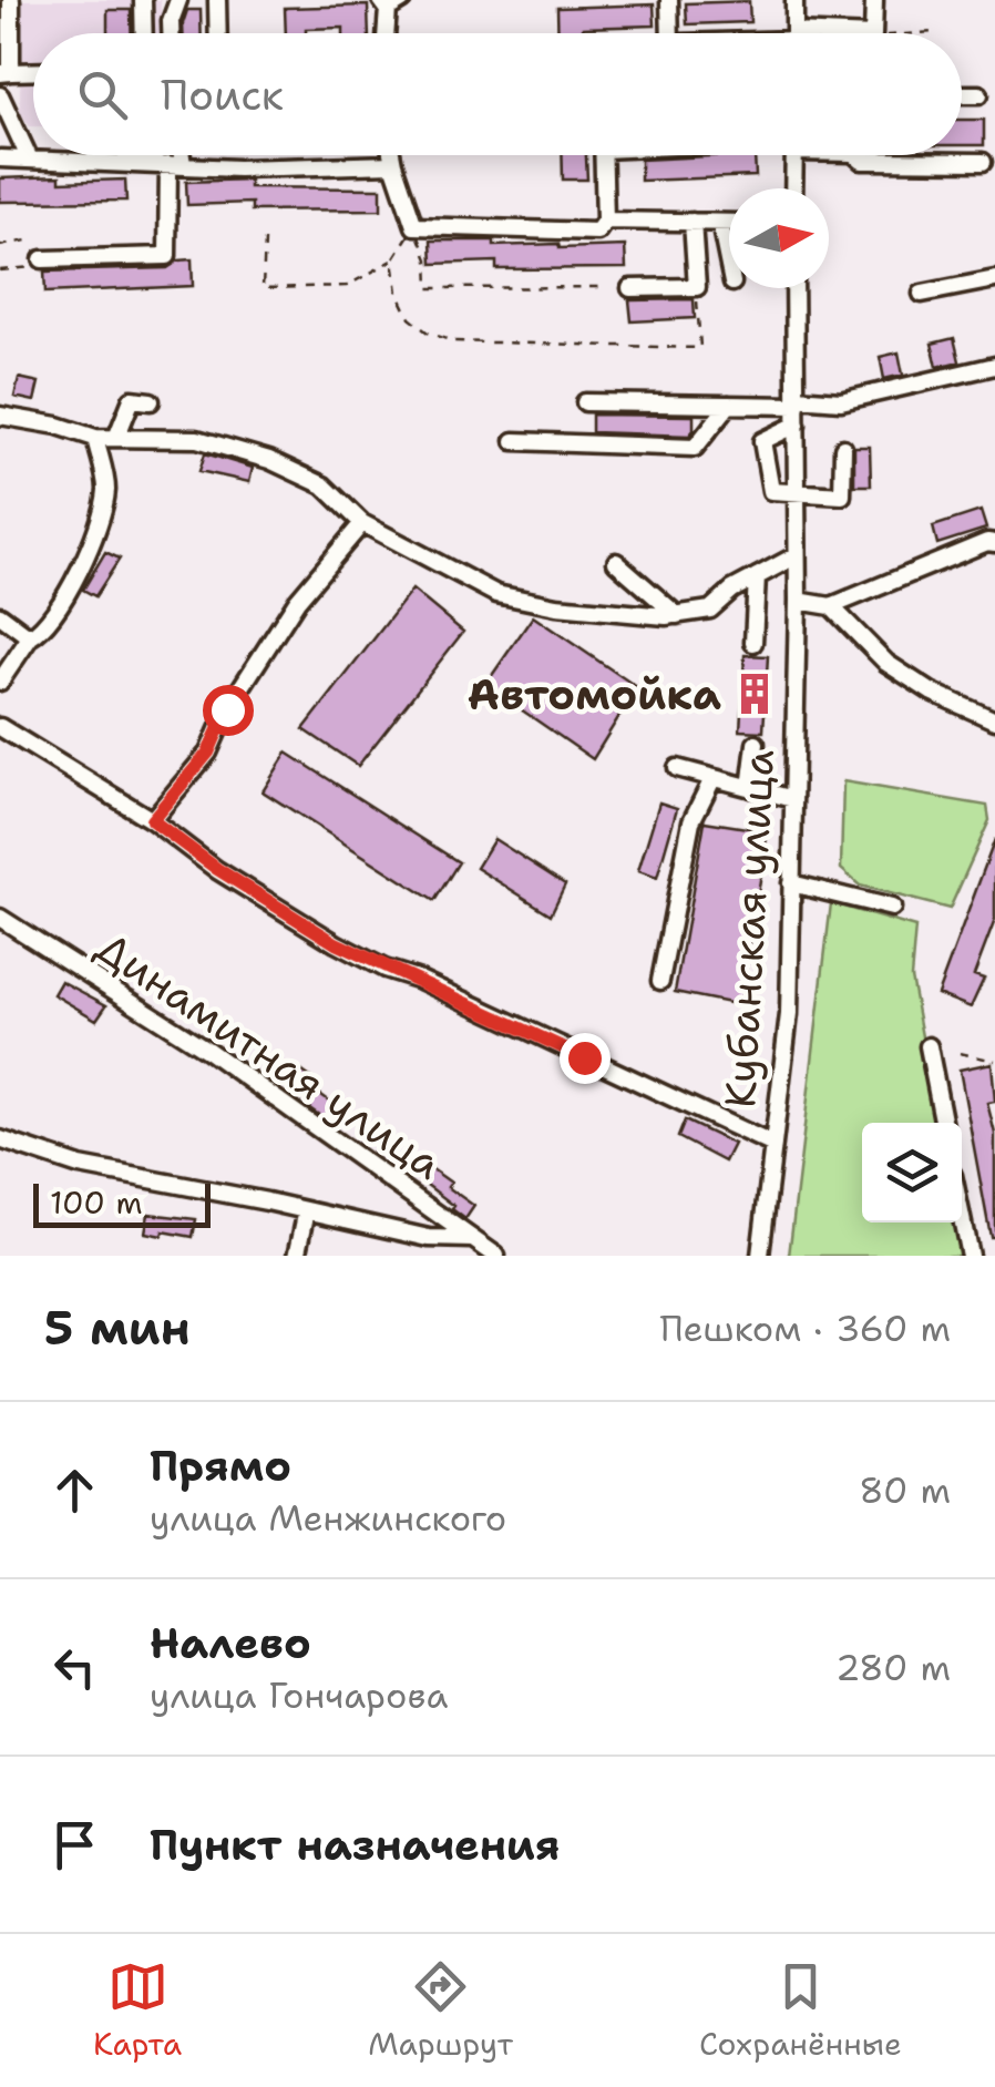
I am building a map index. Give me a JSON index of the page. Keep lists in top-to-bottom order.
{
  "streets": {
    "street": ["Кубанская улица", "Динамитная улица"]
  },
  "places": {
    "building": ["Автомойка"]
  },
  "scale_bar": "100 m",
  "north": "right",
  "page": {
    "search": "Поиск",
    "scale": "100 m",
    "heading": ["5 мин", "Пешком · 360 m"],
    "list": [
      ["Прямо", "улица Менжинского", "80 m"],
      ["Налево", "улица Гончарова", "280 m"],
      "Пункт назначения"
    ],
    "nav": ["Карта", "Маршрут", "Сохранённые"]
  }
}
